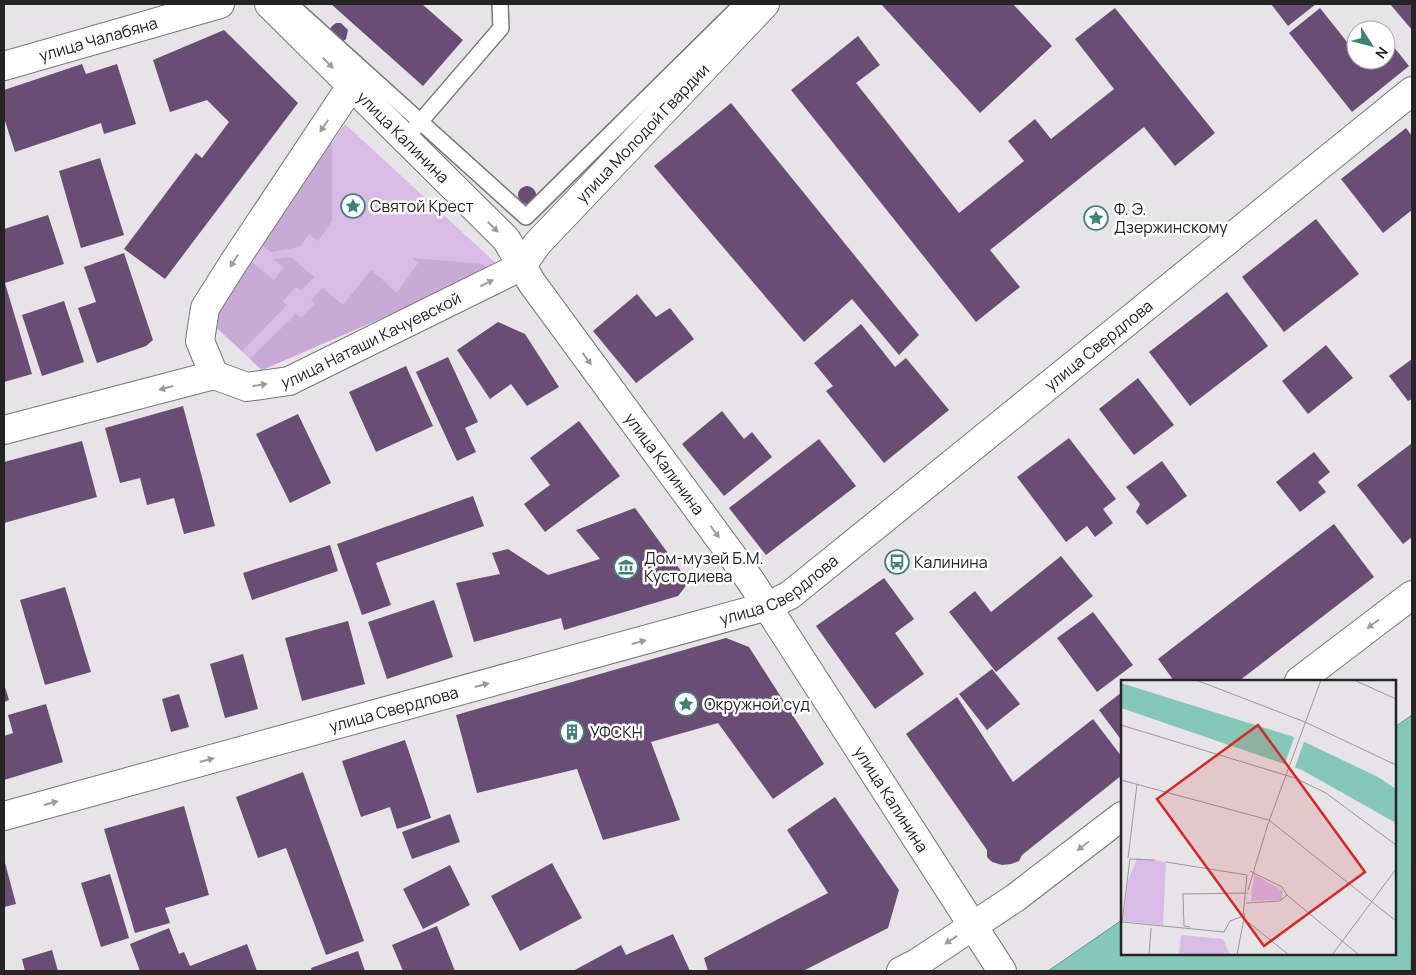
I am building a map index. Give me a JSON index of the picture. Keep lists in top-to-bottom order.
{
  "streets": {
    "street": [
      "улица Чалабяна",
      "улица Молодой Гвардии",
      "улица Калинина",
      "улица Наташи Качуевской",
      "улица Свердлова"
    ]
  },
  "crossings": [
    ["улица Молодой Гвардии", "улица Калинина"],
    ["улица Молодой Гвардии", "улица Наташи Качуевской"],
    ["улица Калинина", "улица Наташи Качуевской"],
    ["улица Калинина", "улица Свердлова"]
  ],
  "one_way": ["улица Калинина", "улица Наташи Качуевской", "улица Свердлова"],
  "places": {
    "place": ["Святой Крест", "Ф. Э. Дзержинскому", "Окружной суд"],
    "bus stop": ["Калинина"],
    "museum": ["Дом-музей Б.М. Кустодиева"],
    "building": ["УФСКН"]
  },
  "north": "bottom right"
}
